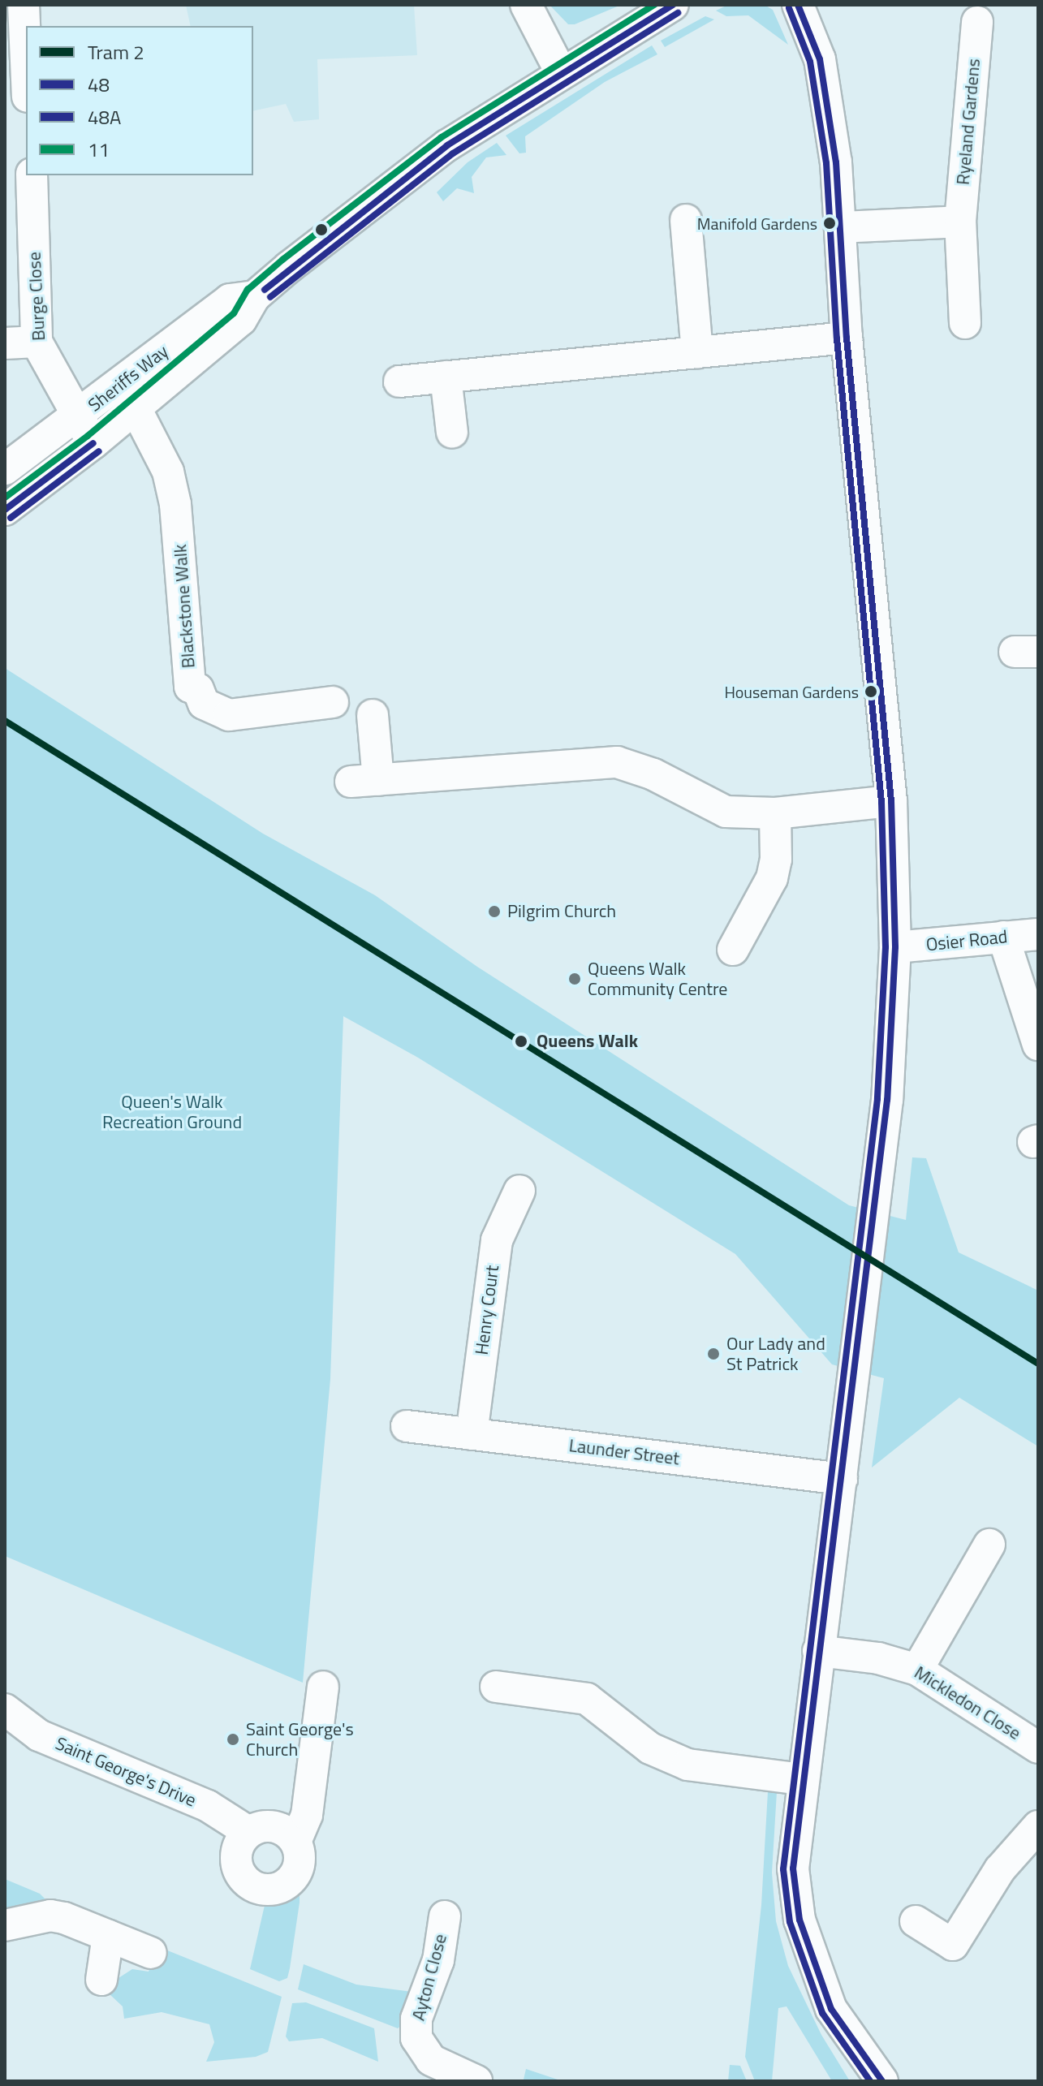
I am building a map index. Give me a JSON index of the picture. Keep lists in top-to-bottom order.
{
  "streets": {
    "street": [
      "Ryeland Gardens",
      "Burge Close",
      "Sheriffs Way",
      "Blackstone Walk",
      "Osier Road",
      "Henry Court",
      "Launder Street",
      "Mickledon Close",
      "Saint George's Drive",
      "Ayton Close"
    ]
  },
  "crossings": [
    ["Burge Close", "Sheriffs Way"],
    ["Sheriffs Way", "Blackstone Walk"],
    ["Henry Court", "Launder Street"]
  ],
  "parks": ["Queen's Walk Recreation Ground"],
  "places": [
    "Manifold Gardens",
    "Houseman Gardens",
    "Pilgrim Church",
    "Queens Walk Community Centre",
    "Queens Walk",
    "Our Lady and St Patrick",
    "Saint George's Church"
  ],
  "lines": [
    "transit line 48",
    "transit line 11",
    "transit line 48A",
    "tram line 2"
  ],
  "legend": [
    "Tram 2",
    "48",
    "48A",
    "11"
  ]
}
